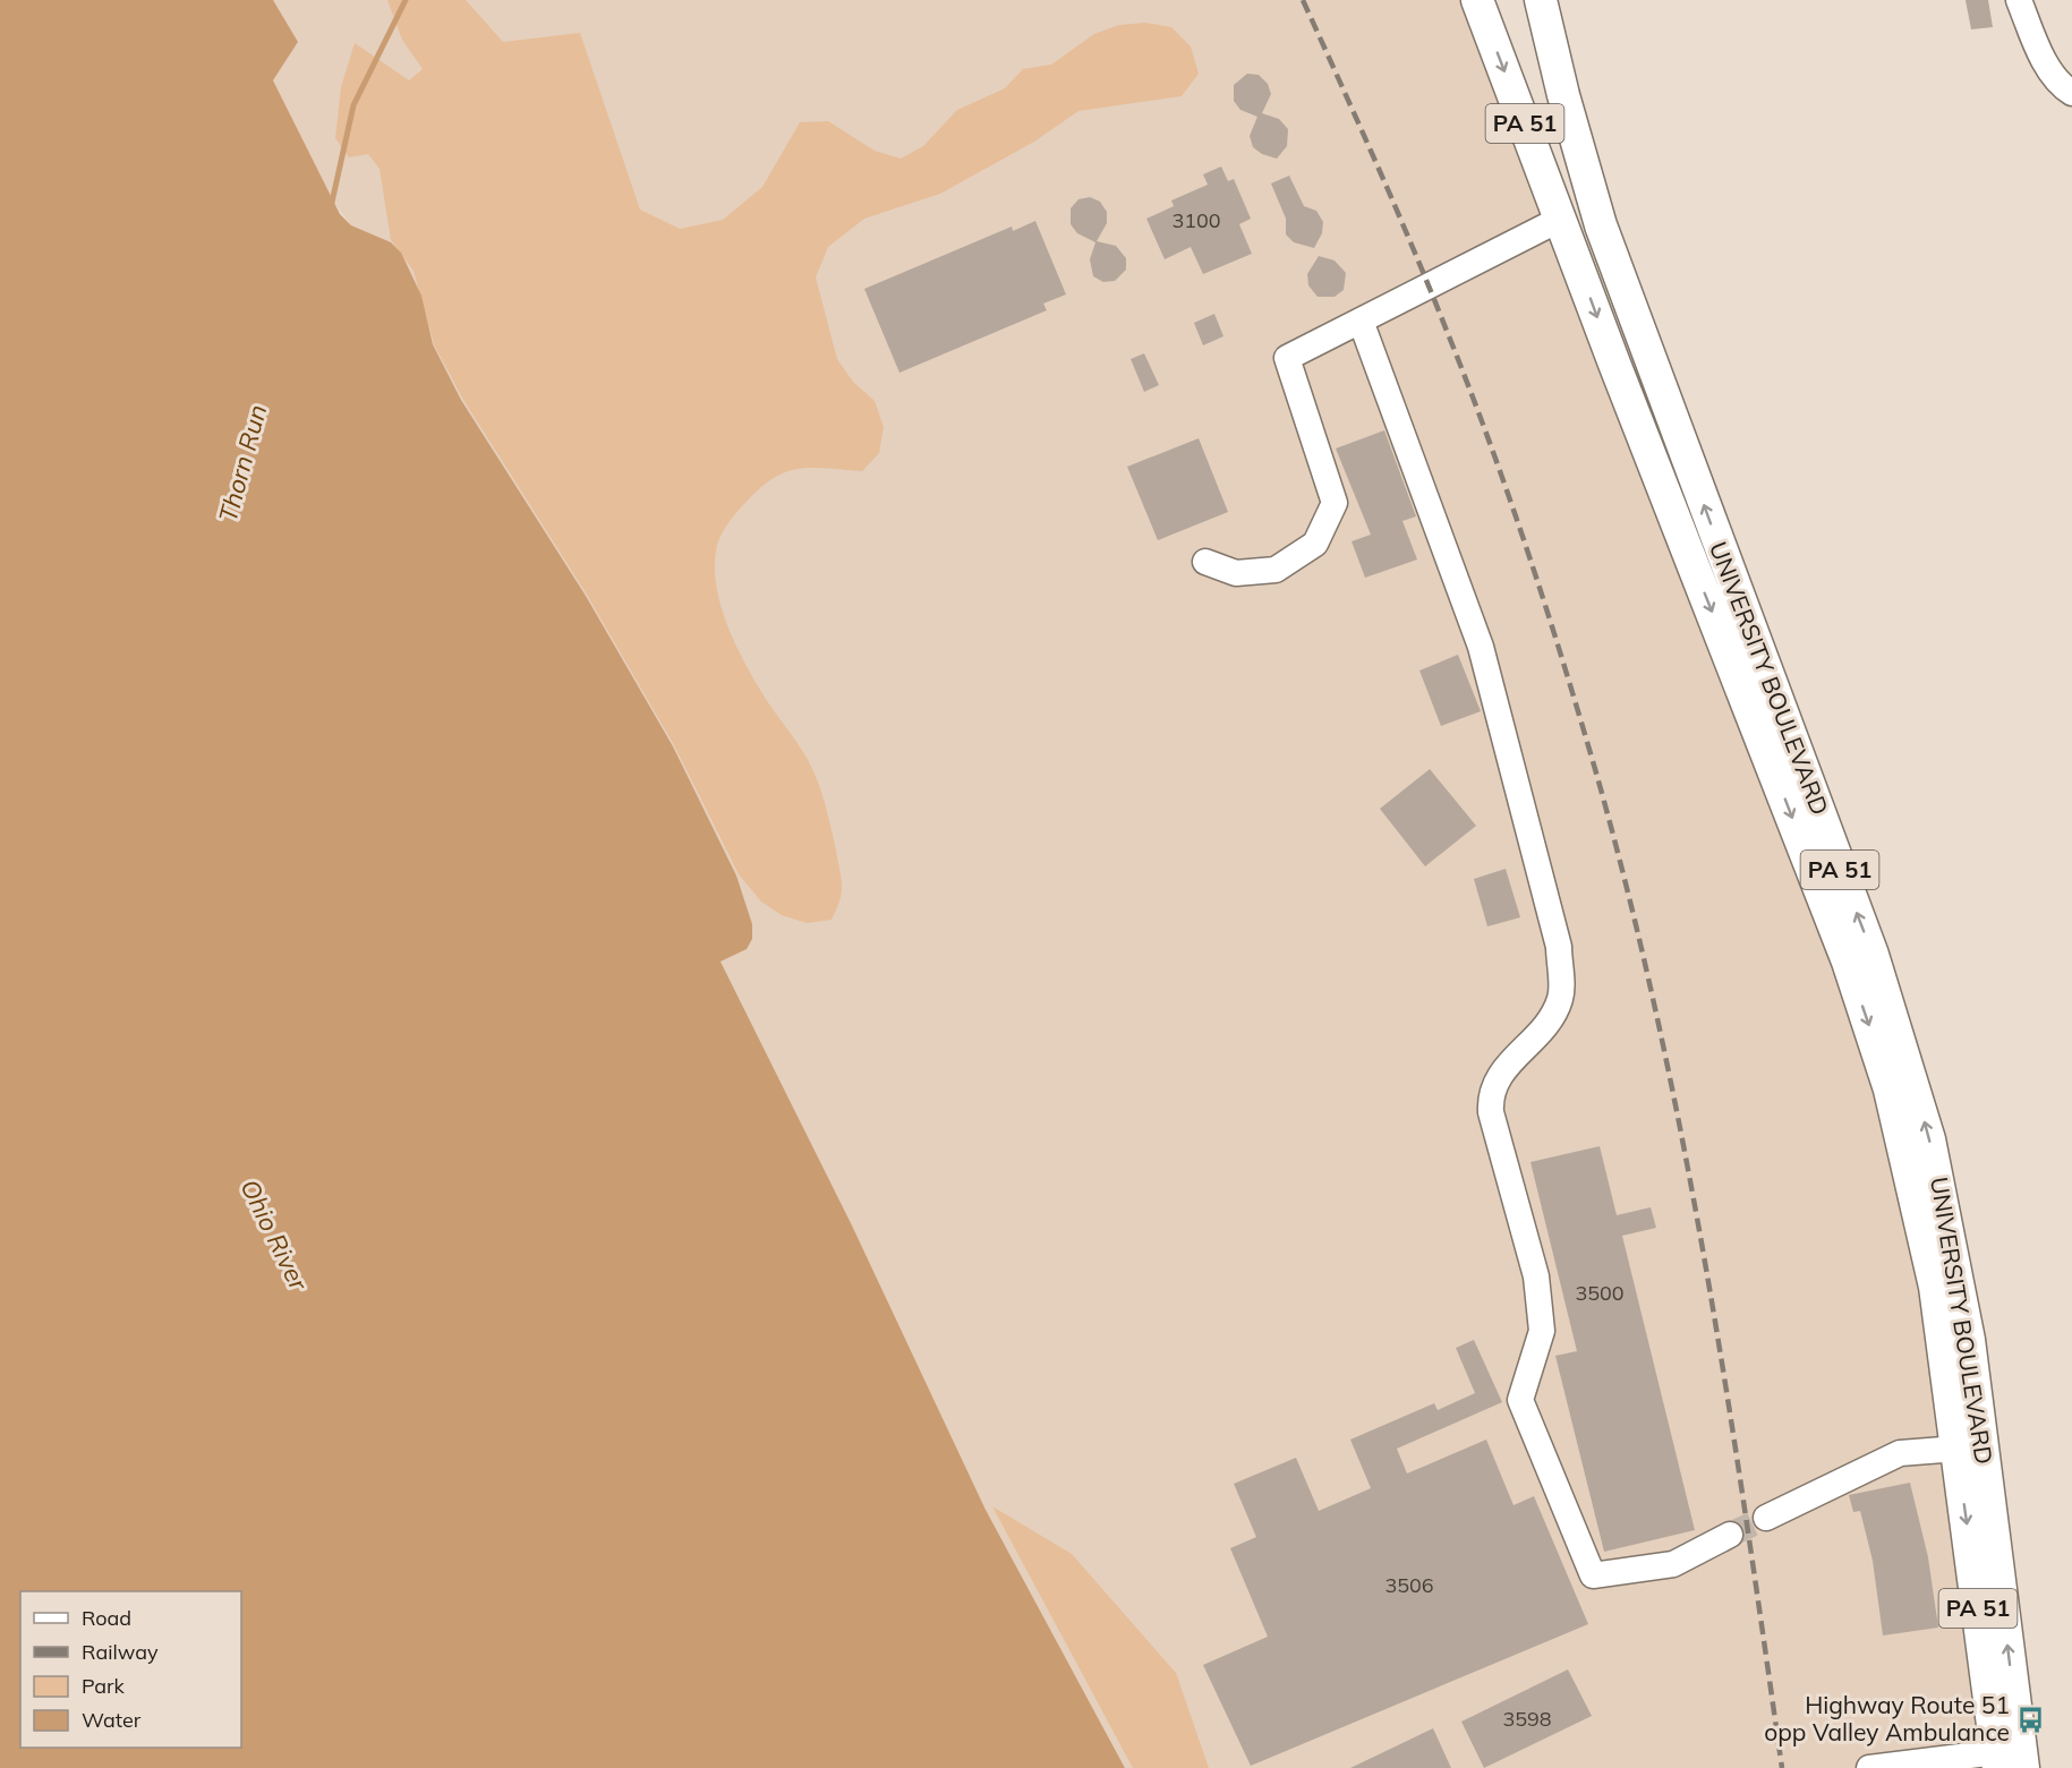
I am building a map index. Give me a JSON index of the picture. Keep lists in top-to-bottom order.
{
  "streets": {
    "main road": ["PA 51", "UNIVERSITY BOULEVARD"]
  },
  "crossings": [
    ["PA 51", "UNIVERSITY BOULEVARD"]
  ],
  "water": ["Thorn Run", "Ohio River"],
  "places": {
    "bus stop": ["Highway Route 51 opp Valley Ambulance"]
  },
  "house_numbers": [
    "3100",
    "3500",
    "3506",
    "3598"
  ],
  "legend": [
    "Road",
    "Railway",
    "Park",
    "Water"
  ]
}
